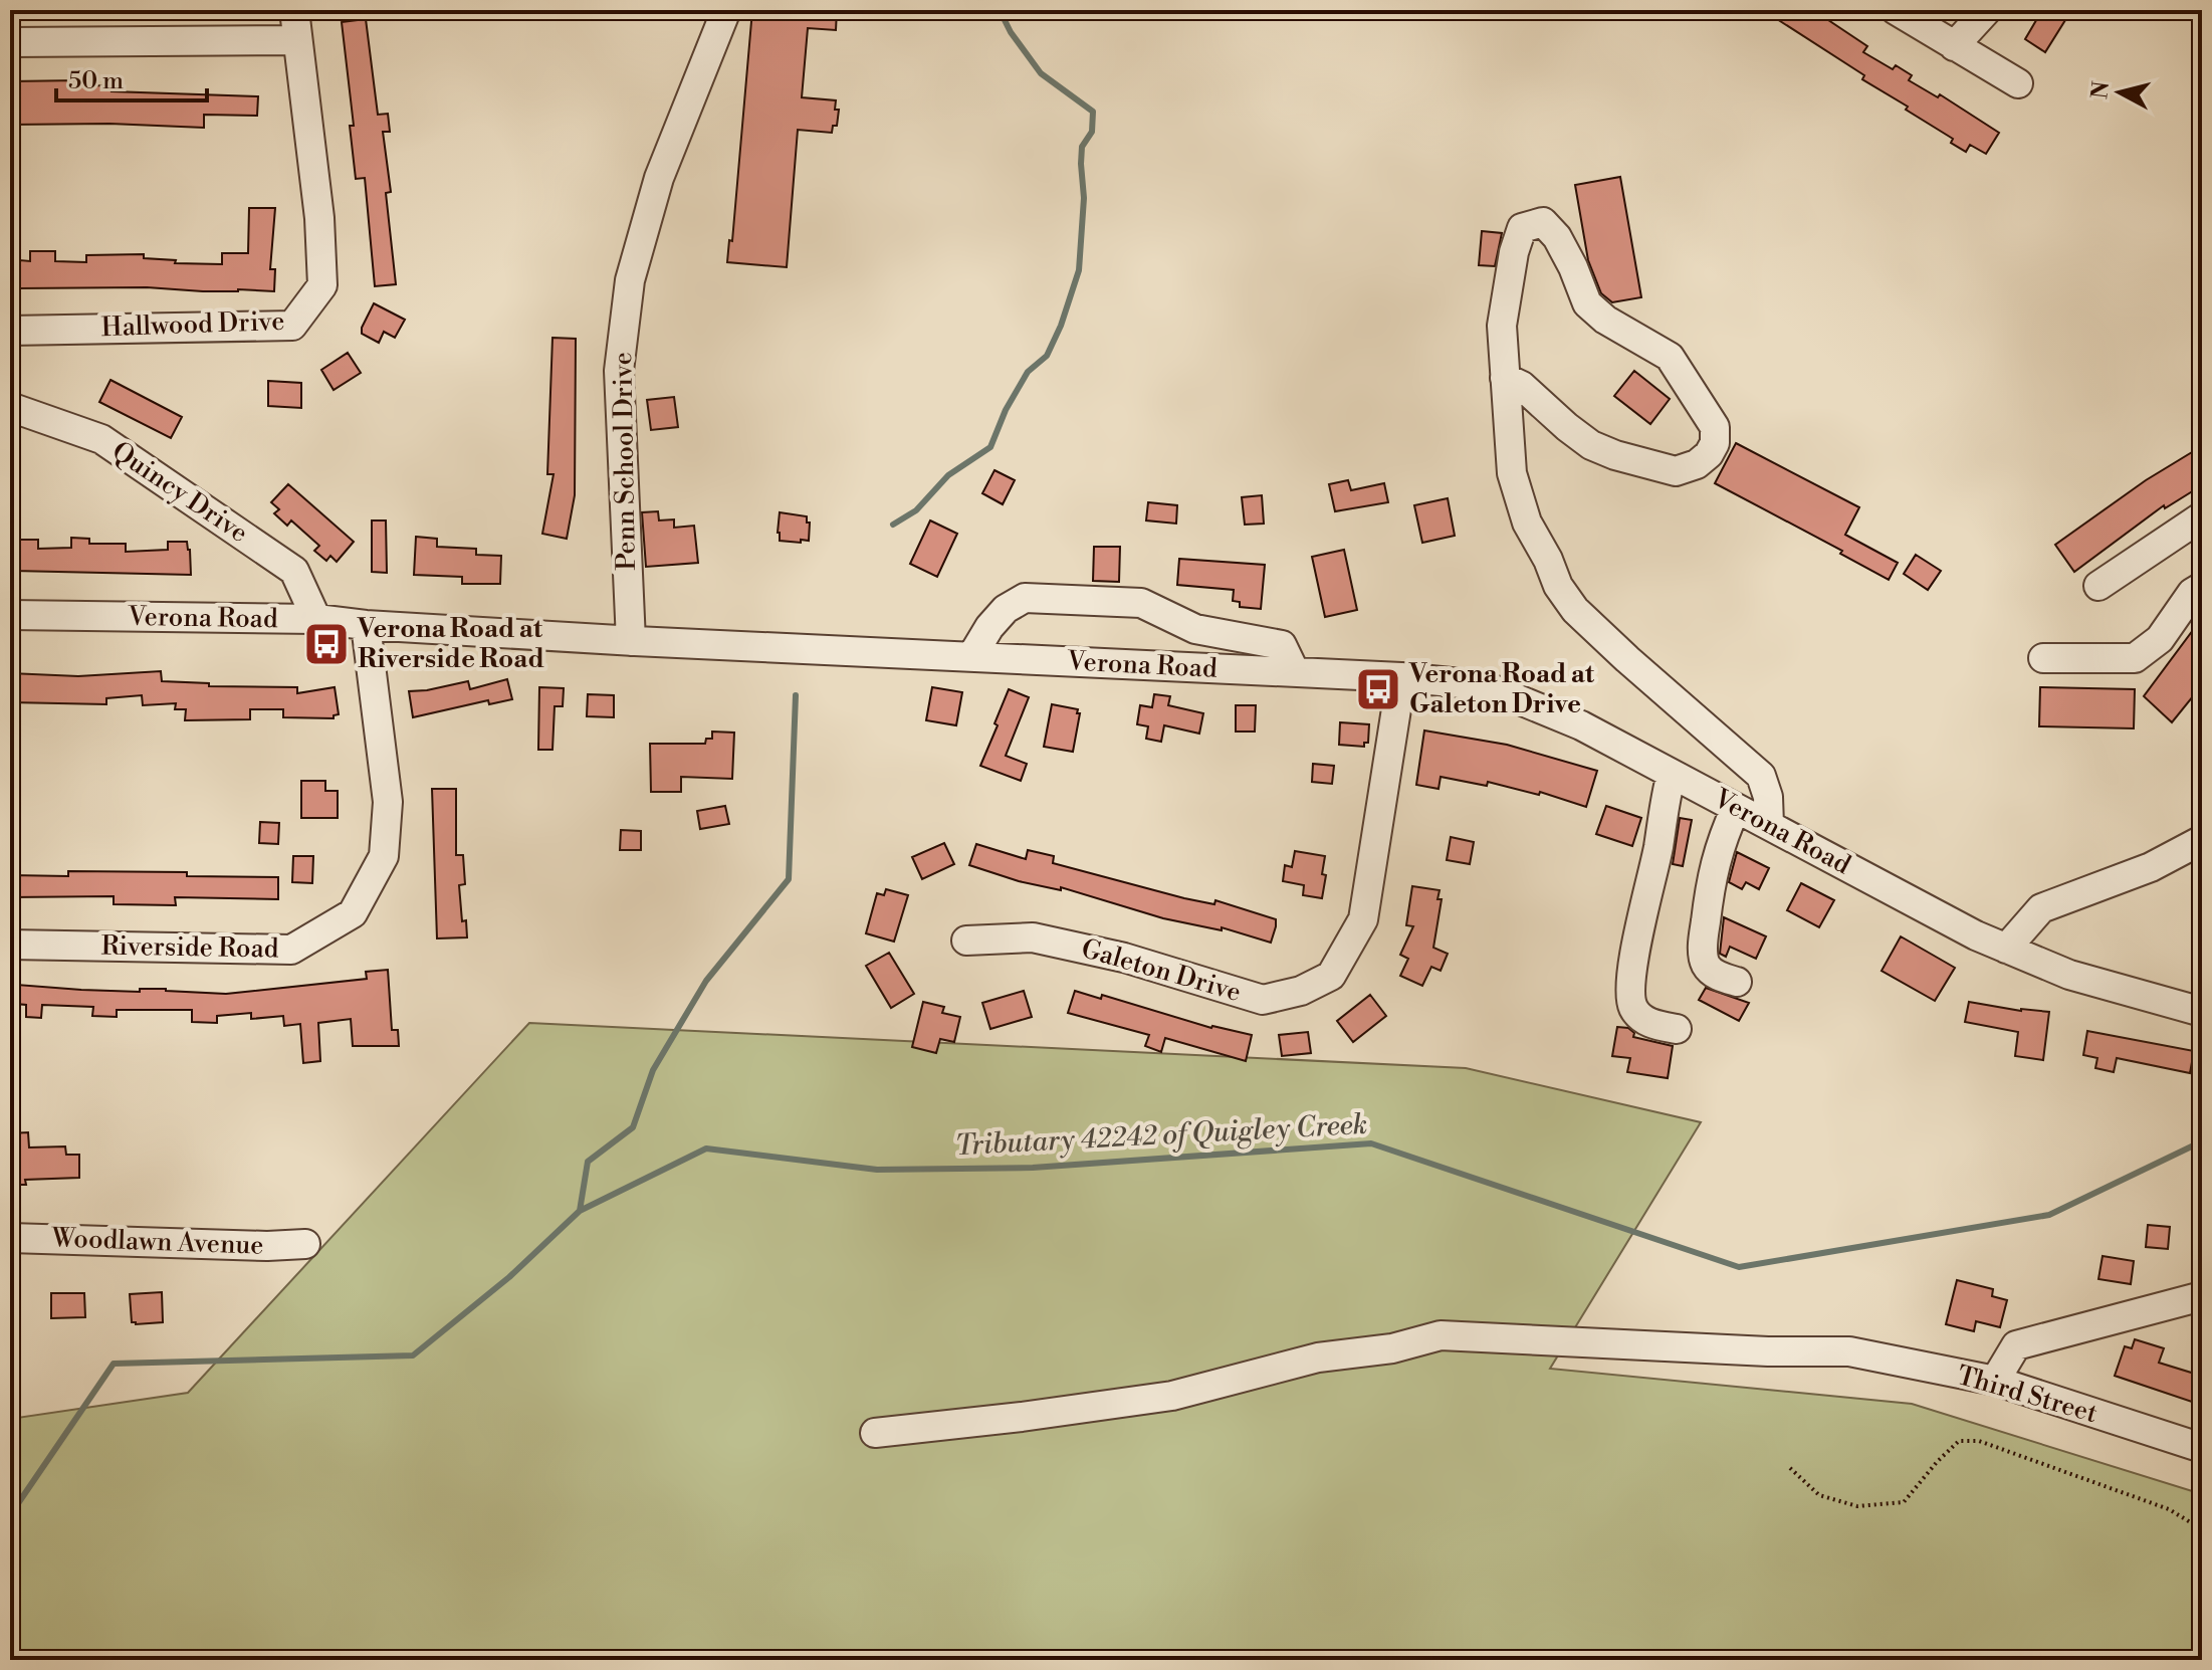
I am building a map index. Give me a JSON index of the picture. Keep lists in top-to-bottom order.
{
  "streets": {
    "street": [
      "Hallwood Drive",
      "Penn School Drive",
      "Quincy Drive",
      "Verona Road",
      "Riverside Road",
      "Galeton Drive",
      "Woodlawn Avenue",
      "Third Street"
    ]
  },
  "crossings": [
    ["Penn School Drive", "Verona Road"],
    ["Quincy Drive", "Verona Road"],
    ["Verona Road", "Riverside Road"],
    ["Verona Road", "Galeton Drive"]
  ],
  "water": ["Tributary 42242 of Quigley Creek"],
  "places": {
    "bus stop": ["Verona Road at Riverside Road", "Verona Road at Galeton Drive"]
  },
  "scale_bar": "50 m",
  "north": "left"
}
